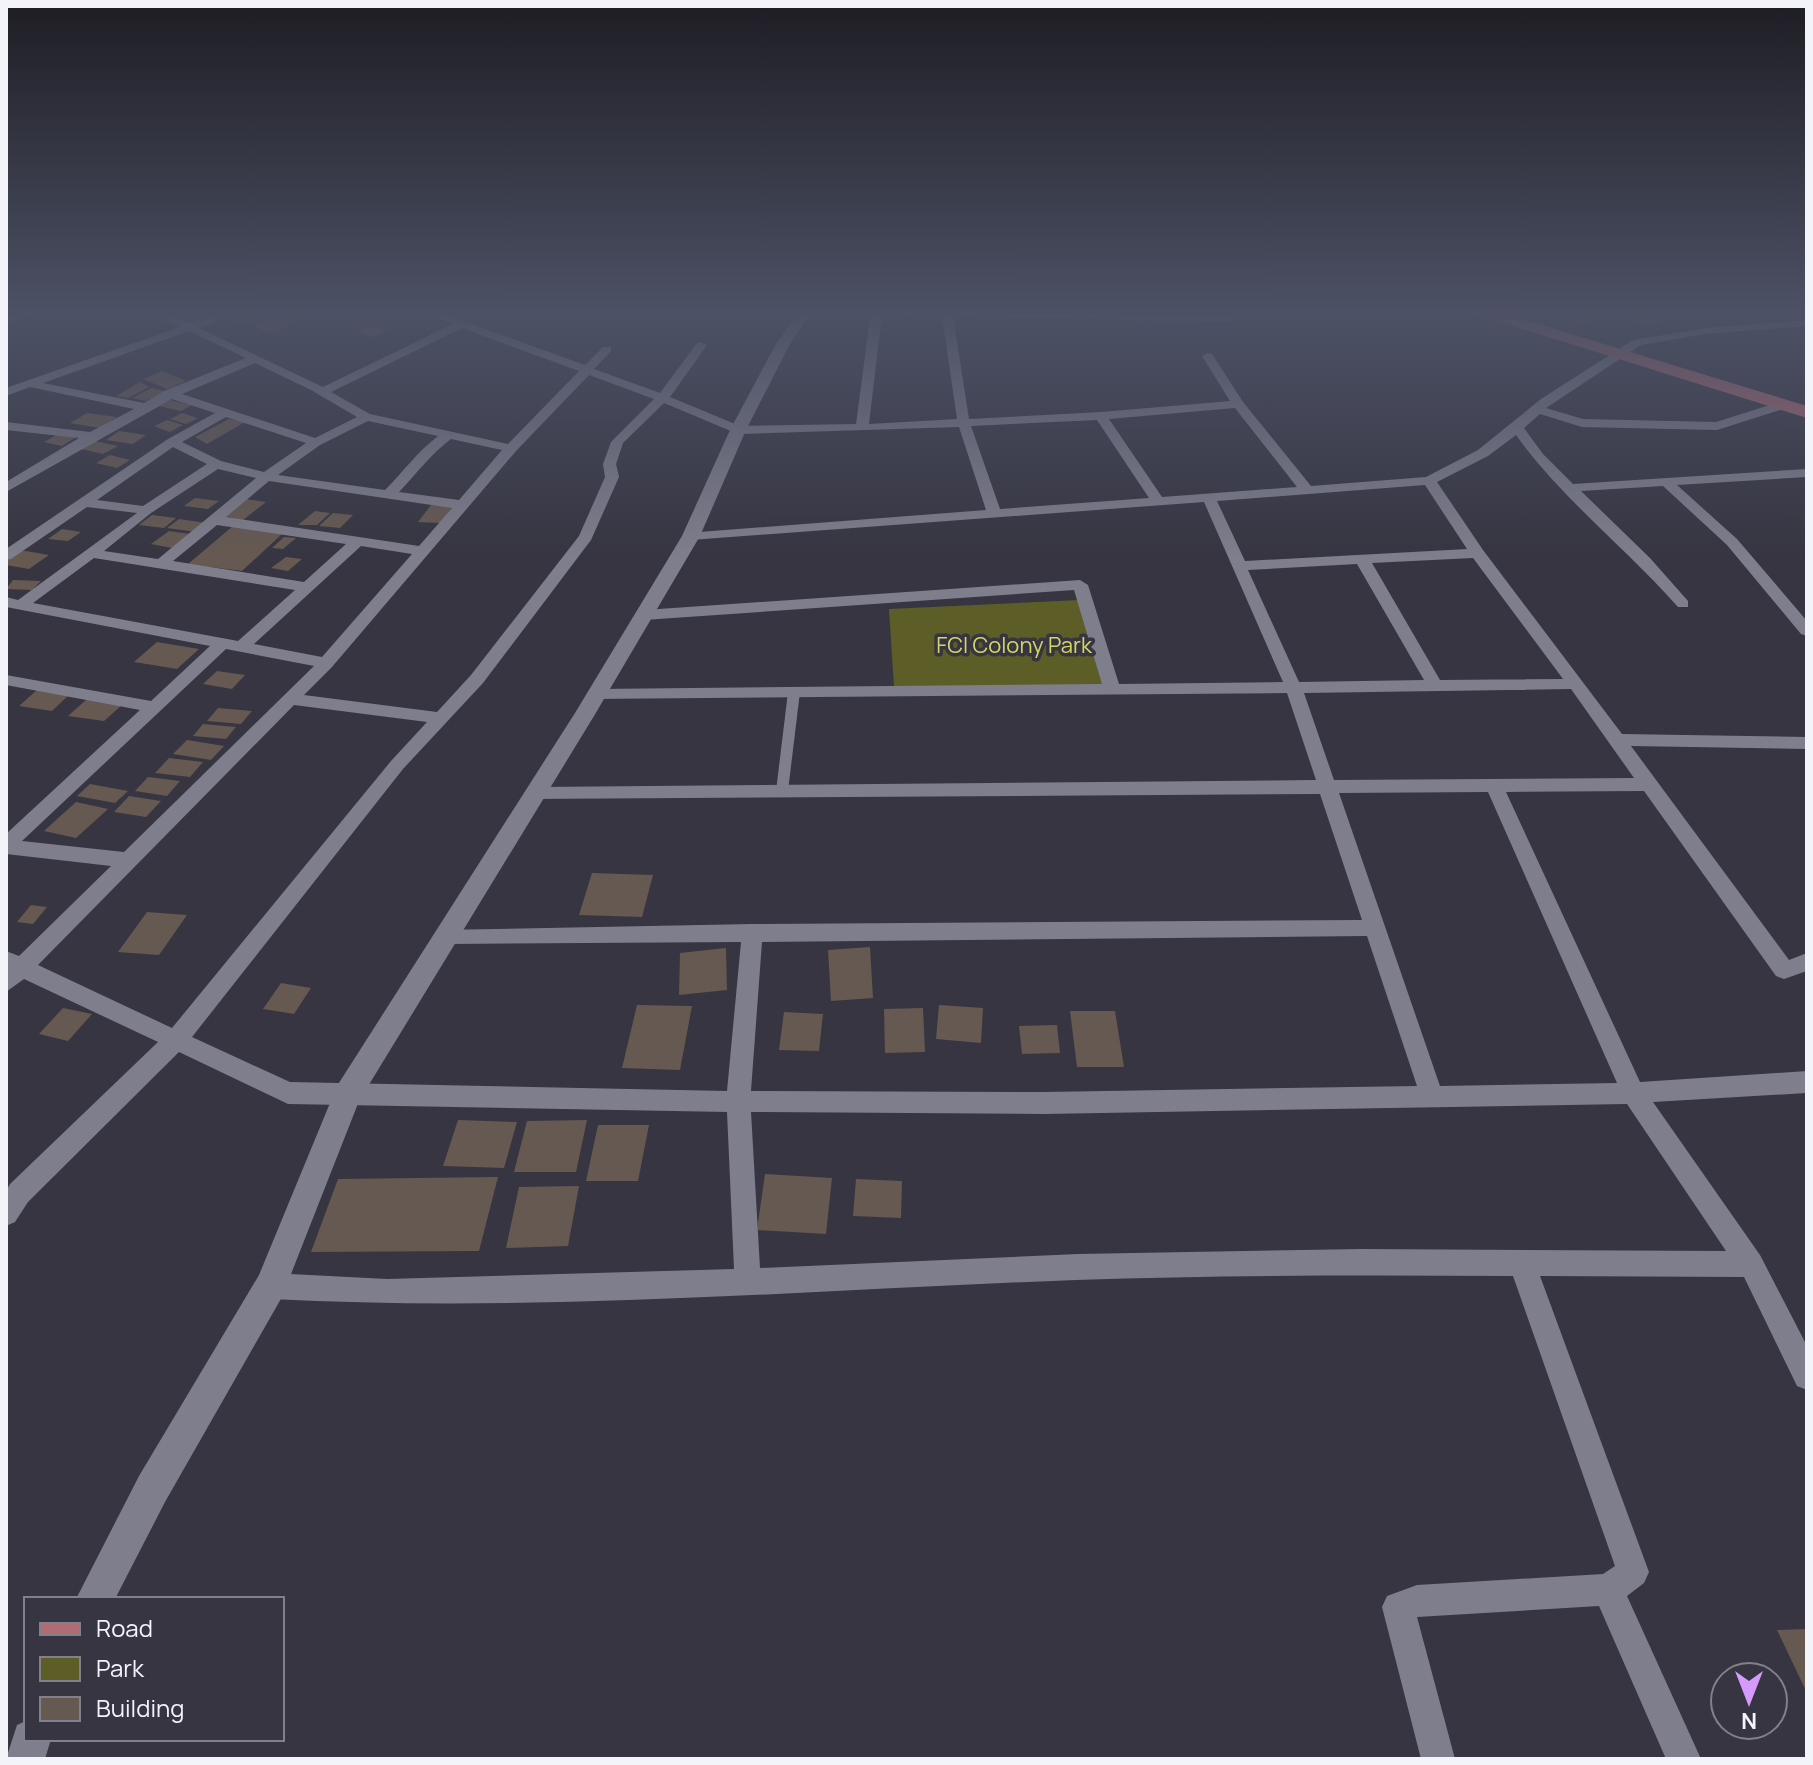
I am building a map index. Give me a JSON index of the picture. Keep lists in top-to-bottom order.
{
  "parks": ["FCI Colony Park"],
  "legend": ["Road", "Park", "Building"],
  "north": "bottom"
}
